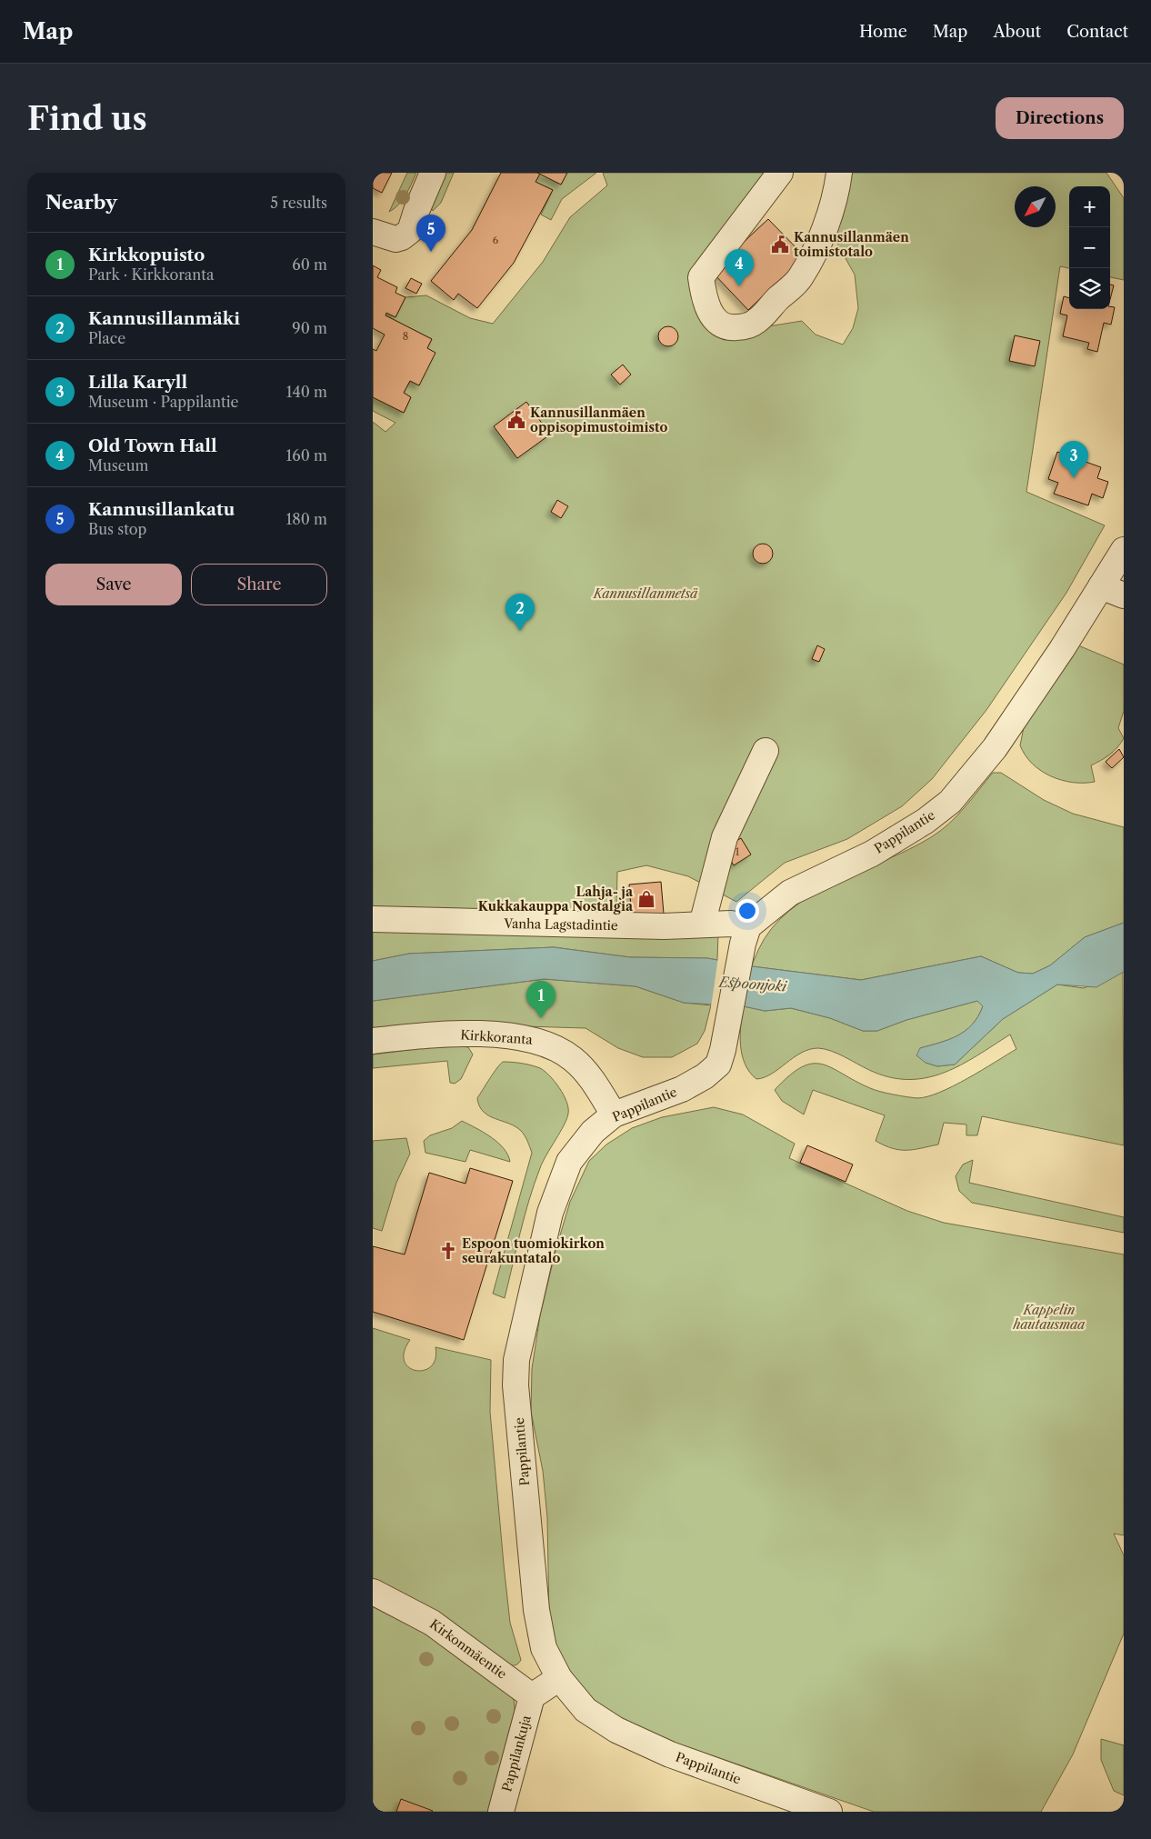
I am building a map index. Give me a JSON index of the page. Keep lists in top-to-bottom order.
{
  "streets": {
    "street": [
      "Pappilantie",
      "Vanha Lagstadintie",
      "Kirkkoranta",
      "Kirkonmäentie",
      "Pappilankuja"
    ]
  },
  "crossings": [
    ["Pappilantie", "Vanha Lagstadintie"],
    ["Pappilantie", "Kirkkoranta"],
    ["Kirkonmäentie", "Pappilankuja"]
  ],
  "water": ["Espoonjoki"],
  "parks": ["Kannusillanmetsä", "Kappelin hautausmaa"],
  "places": {
    "public building": ["Kannusillanmäen toimistotalo", "Kannusillanmäen oppisopimustoimisto"],
    "shop": ["Lahja- ja Kukkakauppa Nostalgia"],
    "church": ["Espoon tuomiokirkon seurakuntatalo"]
  },
  "house_numbers": ["6", "8", "1"],
  "north": "bottom left",
  "page": {
    "header": "Map",
    "nav": [
      "Home",
      "Map",
      "About",
      "Contact"
    ],
    "buttons": [
      "Directions",
      ["Save", "Share"]
    ],
    "title": "Find us",
    "heading": ["Nearby", "5 results"],
    "map_buttons": ["+", "−"],
    "pins": [
      "5",
      "4",
      "3",
      "2",
      "1"
    ],
    "list": [
      {
        "mark": "1",
        "name": "Kirkkopuisto",
        "note": "Park · Kirkkoranta",
        "value": "60 m"
      },
      {
        "mark": "2",
        "name": "Kannusillanmäki",
        "note": "Place",
        "value": "90 m"
      },
      {
        "mark": "3",
        "name": "Lilla Karyll",
        "note": "Museum · Pappilantie",
        "value": "140 m"
      },
      {
        "mark": "4",
        "name": "Old Town Hall",
        "note": "Museum",
        "value": "160 m"
      },
      {
        "mark": "5",
        "name": "Kannusillankatu",
        "note": "Bus stop",
        "value": "180 m"
      }
    ]
  }
}
